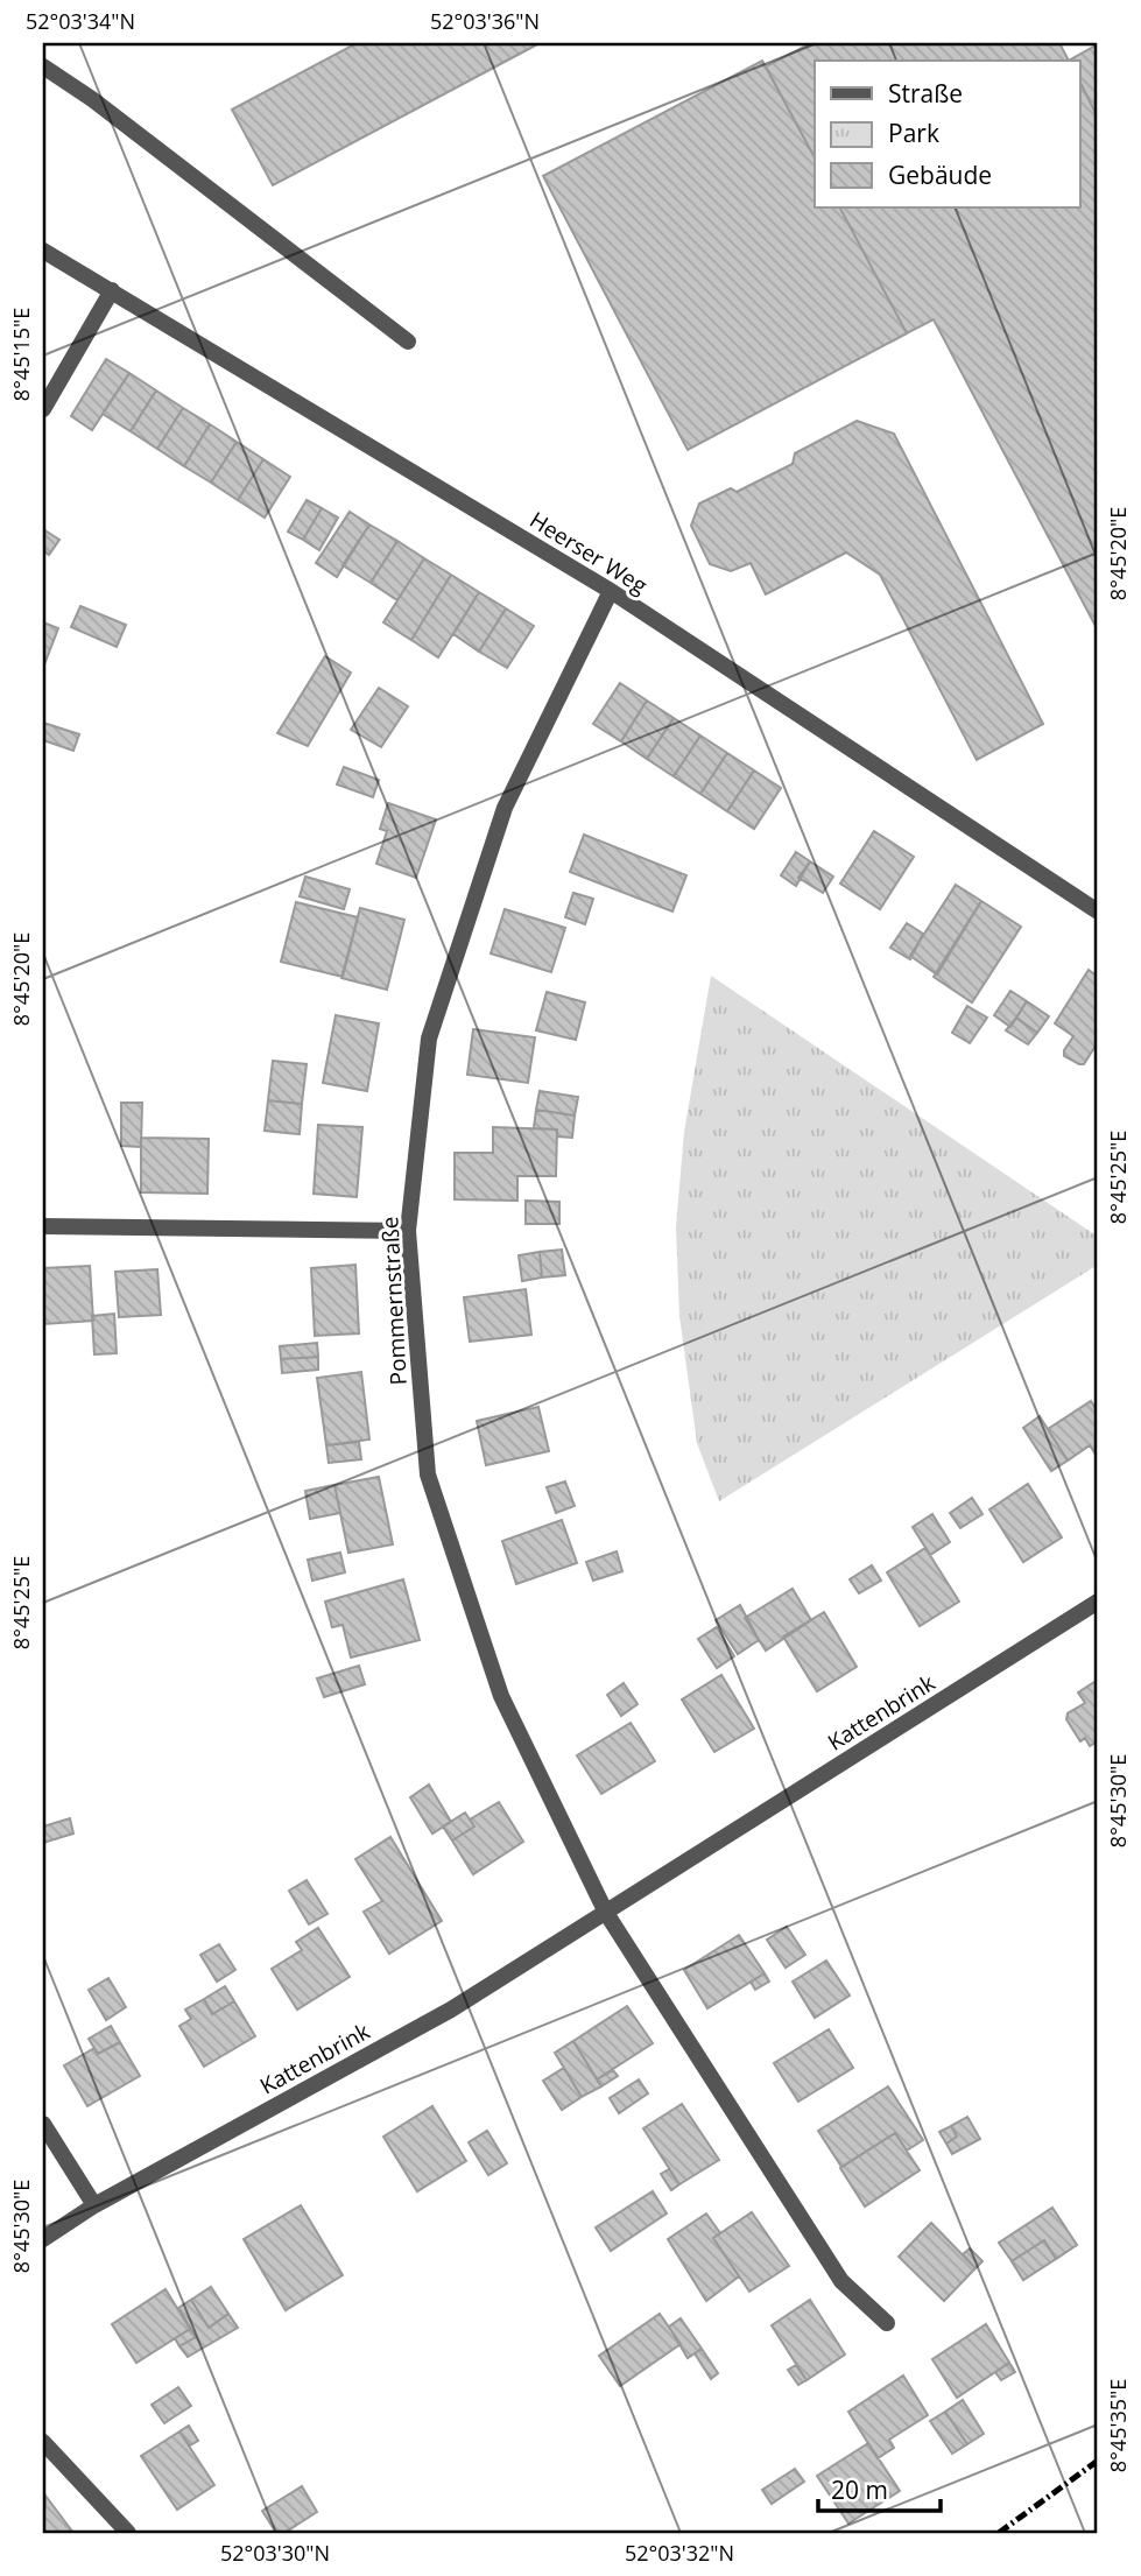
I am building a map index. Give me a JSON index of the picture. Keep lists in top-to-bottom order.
{
  "streets": {
    "street": ["Heerser Weg", "Pommernstraße", "Kattenbrink"]
  },
  "crossings": [
    ["Heerser Weg", "Pommernstraße"],
    ["Pommernstraße", "Kattenbrink"]
  ],
  "legend": ["Straße", "Park", "Gebäude"],
  "scale_bar": "20 m",
  "coordinates": [
    "52°03'34\"N",
    "52°03'36\"N",
    "8°45'15\"E",
    "8°45'20\"E",
    "8°45'25\"E",
    "8°45'30\"E",
    "8°45'35\"E",
    "52°03'30\"N",
    "52°03'32\"N"
  ]
}
